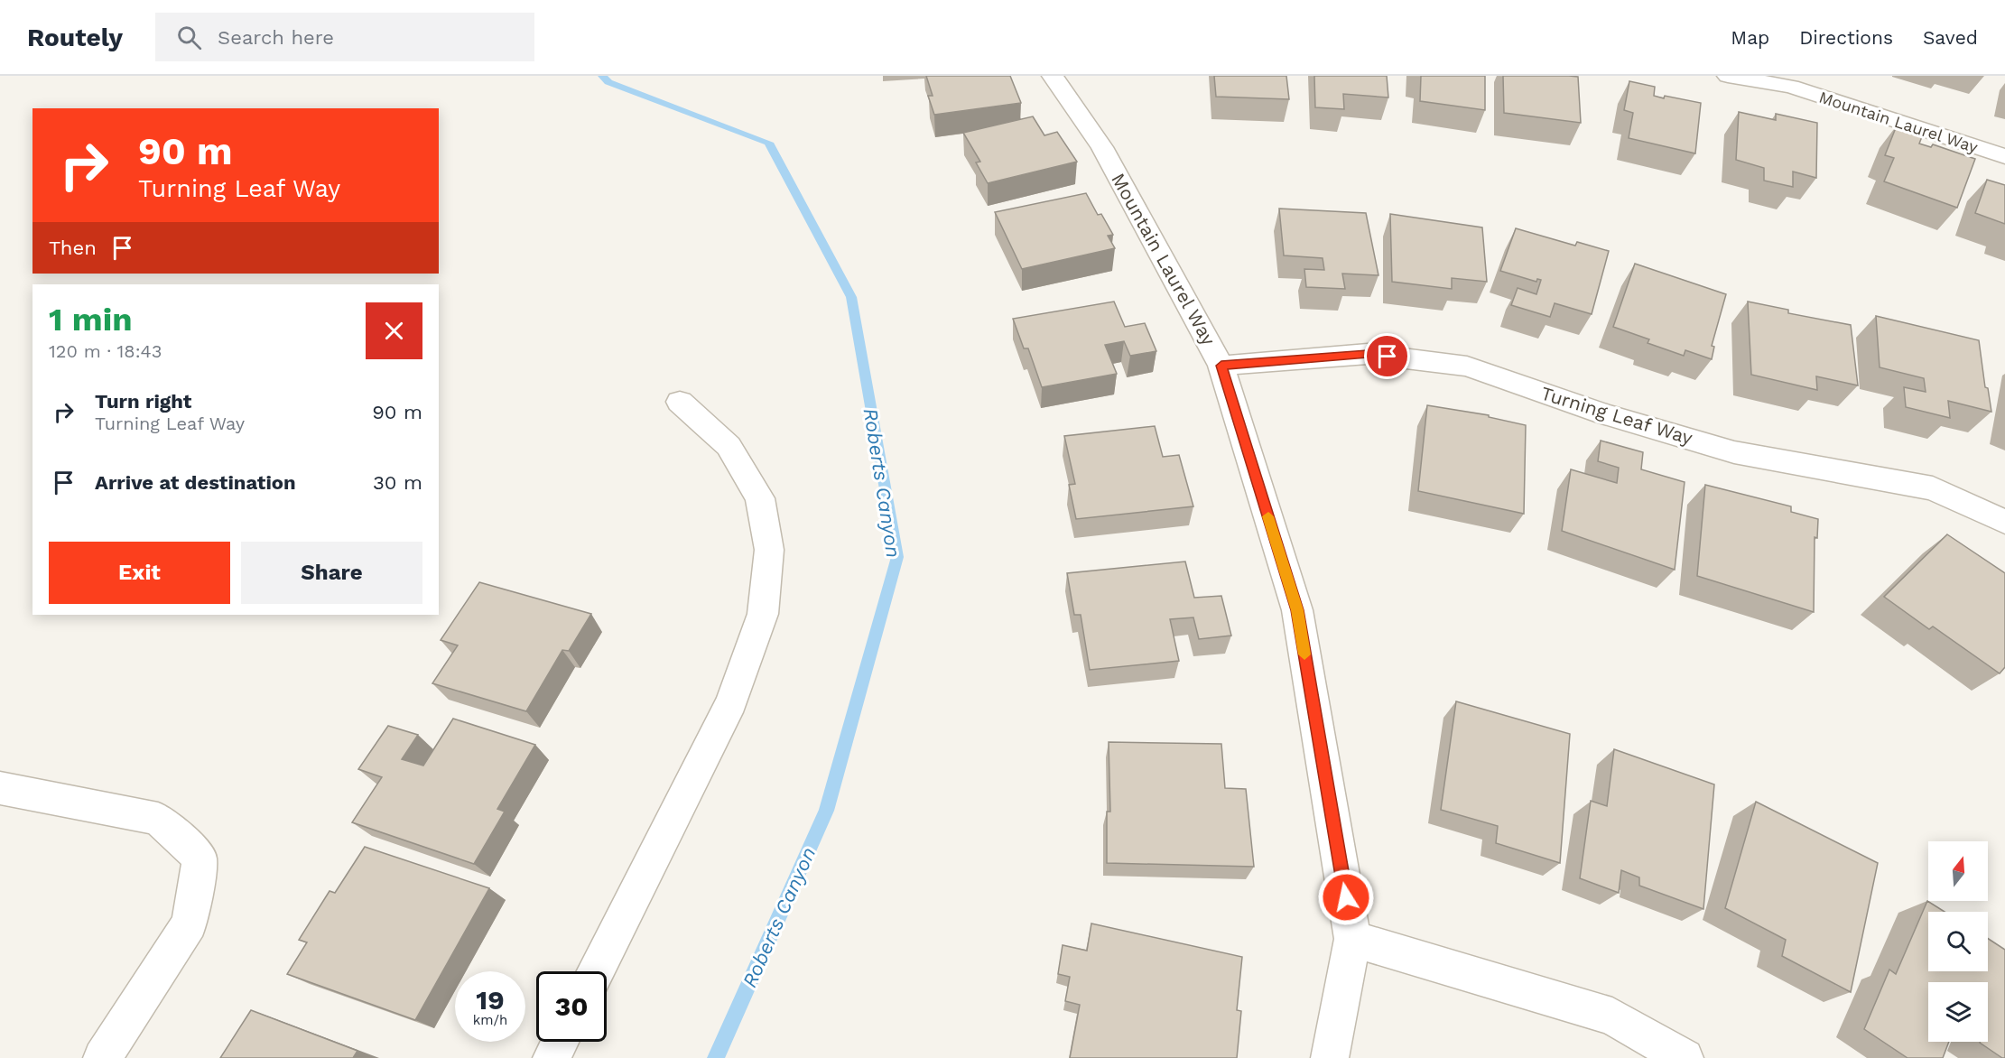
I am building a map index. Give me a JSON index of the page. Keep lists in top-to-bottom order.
{
  "streets": {
    "street": ["Mountain Laurel Way", "Turning Leaf Way"]
  },
  "crossings": [
    ["Mountain Laurel Way", "Turning Leaf Way"]
  ],
  "water": ["Roberts Canyon"],
  "north": "top",
  "page": {
    "header": "Routely",
    "search": "Search here",
    "nav": ["Map", "Directions", "Saved"],
    "turn": ["90 m", "Turning Leaf Way"],
    "then": "Then",
    "heading": ["1 min", "120 m · 18:43"],
    "list": [
      {
        "name": "Turn right",
        "note": "Turning Leaf Way",
        "value": "90 m"
      },
      {
        "name": "Arrive at destination",
        "value": "30 m"
      }
    ],
    "buttons": ["Exit", "Share"],
    "speed": "19 km/h",
    "limit": "30"
  }
}
